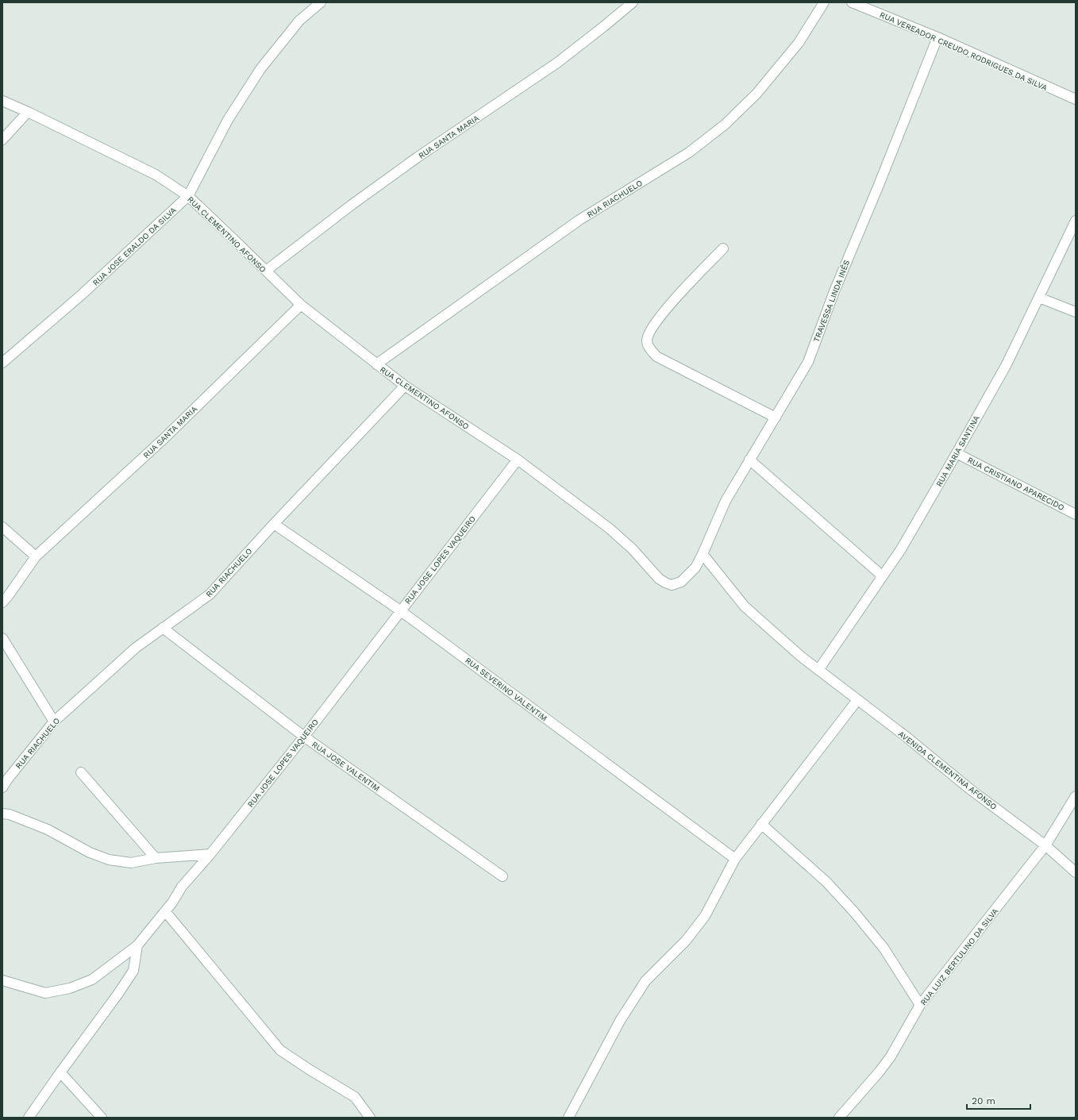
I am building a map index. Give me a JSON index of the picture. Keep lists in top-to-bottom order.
{
  "streets": {
    "street": [
      "RUA VEREADOR CREUDO RODRIGUES DA SILVA",
      "RUA SANTA MARIA",
      "RUA RIACHUELO",
      "RUA CLEMENTINO AFONSO",
      "RUA JOSE ERALDO DA SILVA",
      "TRAVESSA LINDA INÊS",
      "RUA MARIA SANTINA",
      "RUA CRISTIANO APARECIDO",
      "RUA JOSE LOPES VAQUEIRO",
      "RUA SEVERINO VALENTIM",
      "RUA JOSE VALENTIM",
      "AVENIDA CLEMENTINA AFONSO",
      "RUA LUIZ BERTULINO DA SILVA"
    ]
  },
  "crossings": [
    ["RUA VEREADOR CREUDO RODRIGUES DA SILVA", "TRAVESSA LINDA INÊS"],
    ["RUA SANTA MARIA", "RUA CLEMENTINO AFONSO"],
    ["RUA RIACHUELO", "RUA CLEMENTINO AFONSO"],
    ["RUA RIACHUELO", "RUA SEVERINO VALENTIM"],
    ["RUA RIACHUELO", "RUA JOSE VALENTIM"],
    ["RUA CLEMENTINO AFONSO", "RUA JOSE ERALDO DA SILVA"],
    ["RUA CLEMENTINO AFONSO", "TRAVESSA LINDA INÊS"],
    ["RUA CLEMENTINO AFONSO", "RUA JOSE LOPES VAQUEIRO"],
    ["RUA MARIA SANTINA", "RUA CRISTIANO APARECIDO"],
    ["RUA MARIA SANTINA", "AVENIDA CLEMENTINA AFONSO"],
    ["RUA JOSE LOPES VAQUEIRO", "RUA SEVERINO VALENTIM"],
    ["RUA JOSE LOPES VAQUEIRO", "RUA JOSE VALENTIM"],
    ["AVENIDA CLEMENTINA AFONSO", "RUA LUIZ BERTULINO DA SILVA"]
  ],
  "scale_bar": "20 m"
}
